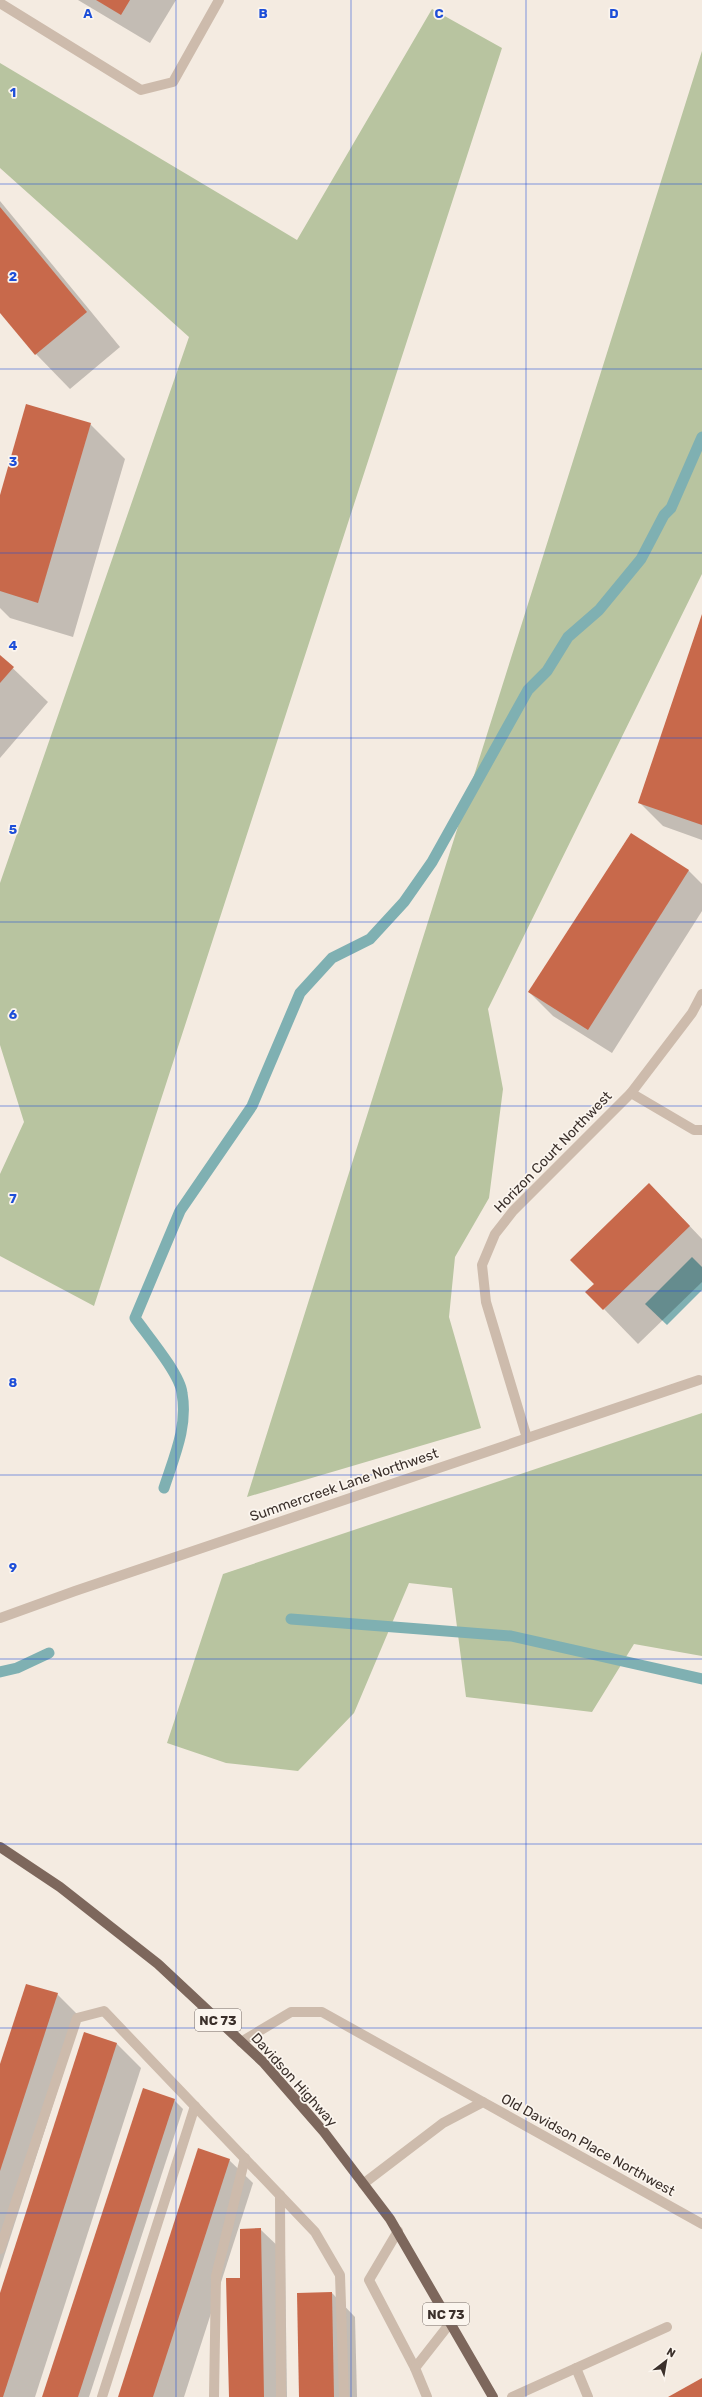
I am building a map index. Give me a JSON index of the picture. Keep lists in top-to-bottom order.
{
  "streets": {
    "main road": ["NC 73", "Davidson Highway"],
    "street": ["Horizon Court Northwest", "Summercreek Lane Northwest", "Old Davidson Place Northwest"]
  },
  "crossings": [
    ["Horizon Court Northwest", "Summercreek Lane Northwest"],
    ["Davidson Highway", "Old Davidson Place Northwest"]
  ],
  "north": "top right",
  "grid": {
    "columns": [
      "A",
      "B",
      "C",
      "D"
    ],
    "rows": [
      "1",
      "2",
      "3",
      "4",
      "5",
      "6",
      "7",
      "8",
      "9"
    ]
  }
}
